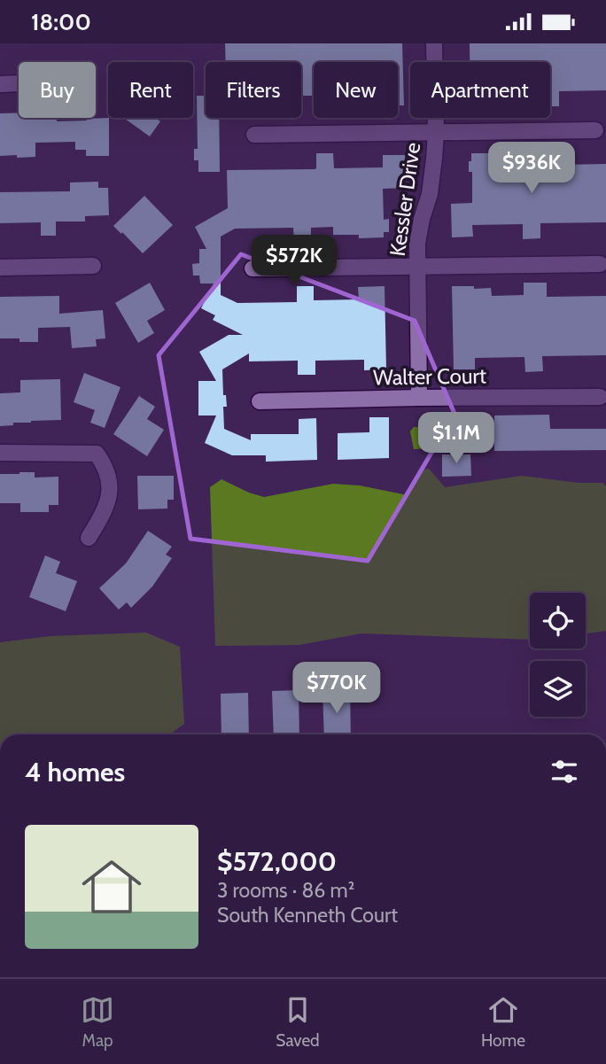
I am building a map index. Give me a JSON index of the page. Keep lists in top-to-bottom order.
{
  "streets": {
    "street": ["Kessler Drive", "Walter Court"]
  },
  "crossings": [
    ["Kessler Drive", "Walter Court"]
  ],
  "page": {
    "status": "18:00",
    "chip": [
      "Buy",
      "Rent",
      "Filters",
      "New",
      "Apartment"
    ],
    "price": [
      "$936K",
      "$572K",
      "$1.1M",
      "$770K"
    ],
    "heading": "4 homes",
    "list": [
      {
        "name": "$572,000",
        "note": "3 rooms · 86 m² · South Kenneth Court"
      }
    ],
    "tabs": ["Map", "Saved", "Home"]
  }
}
